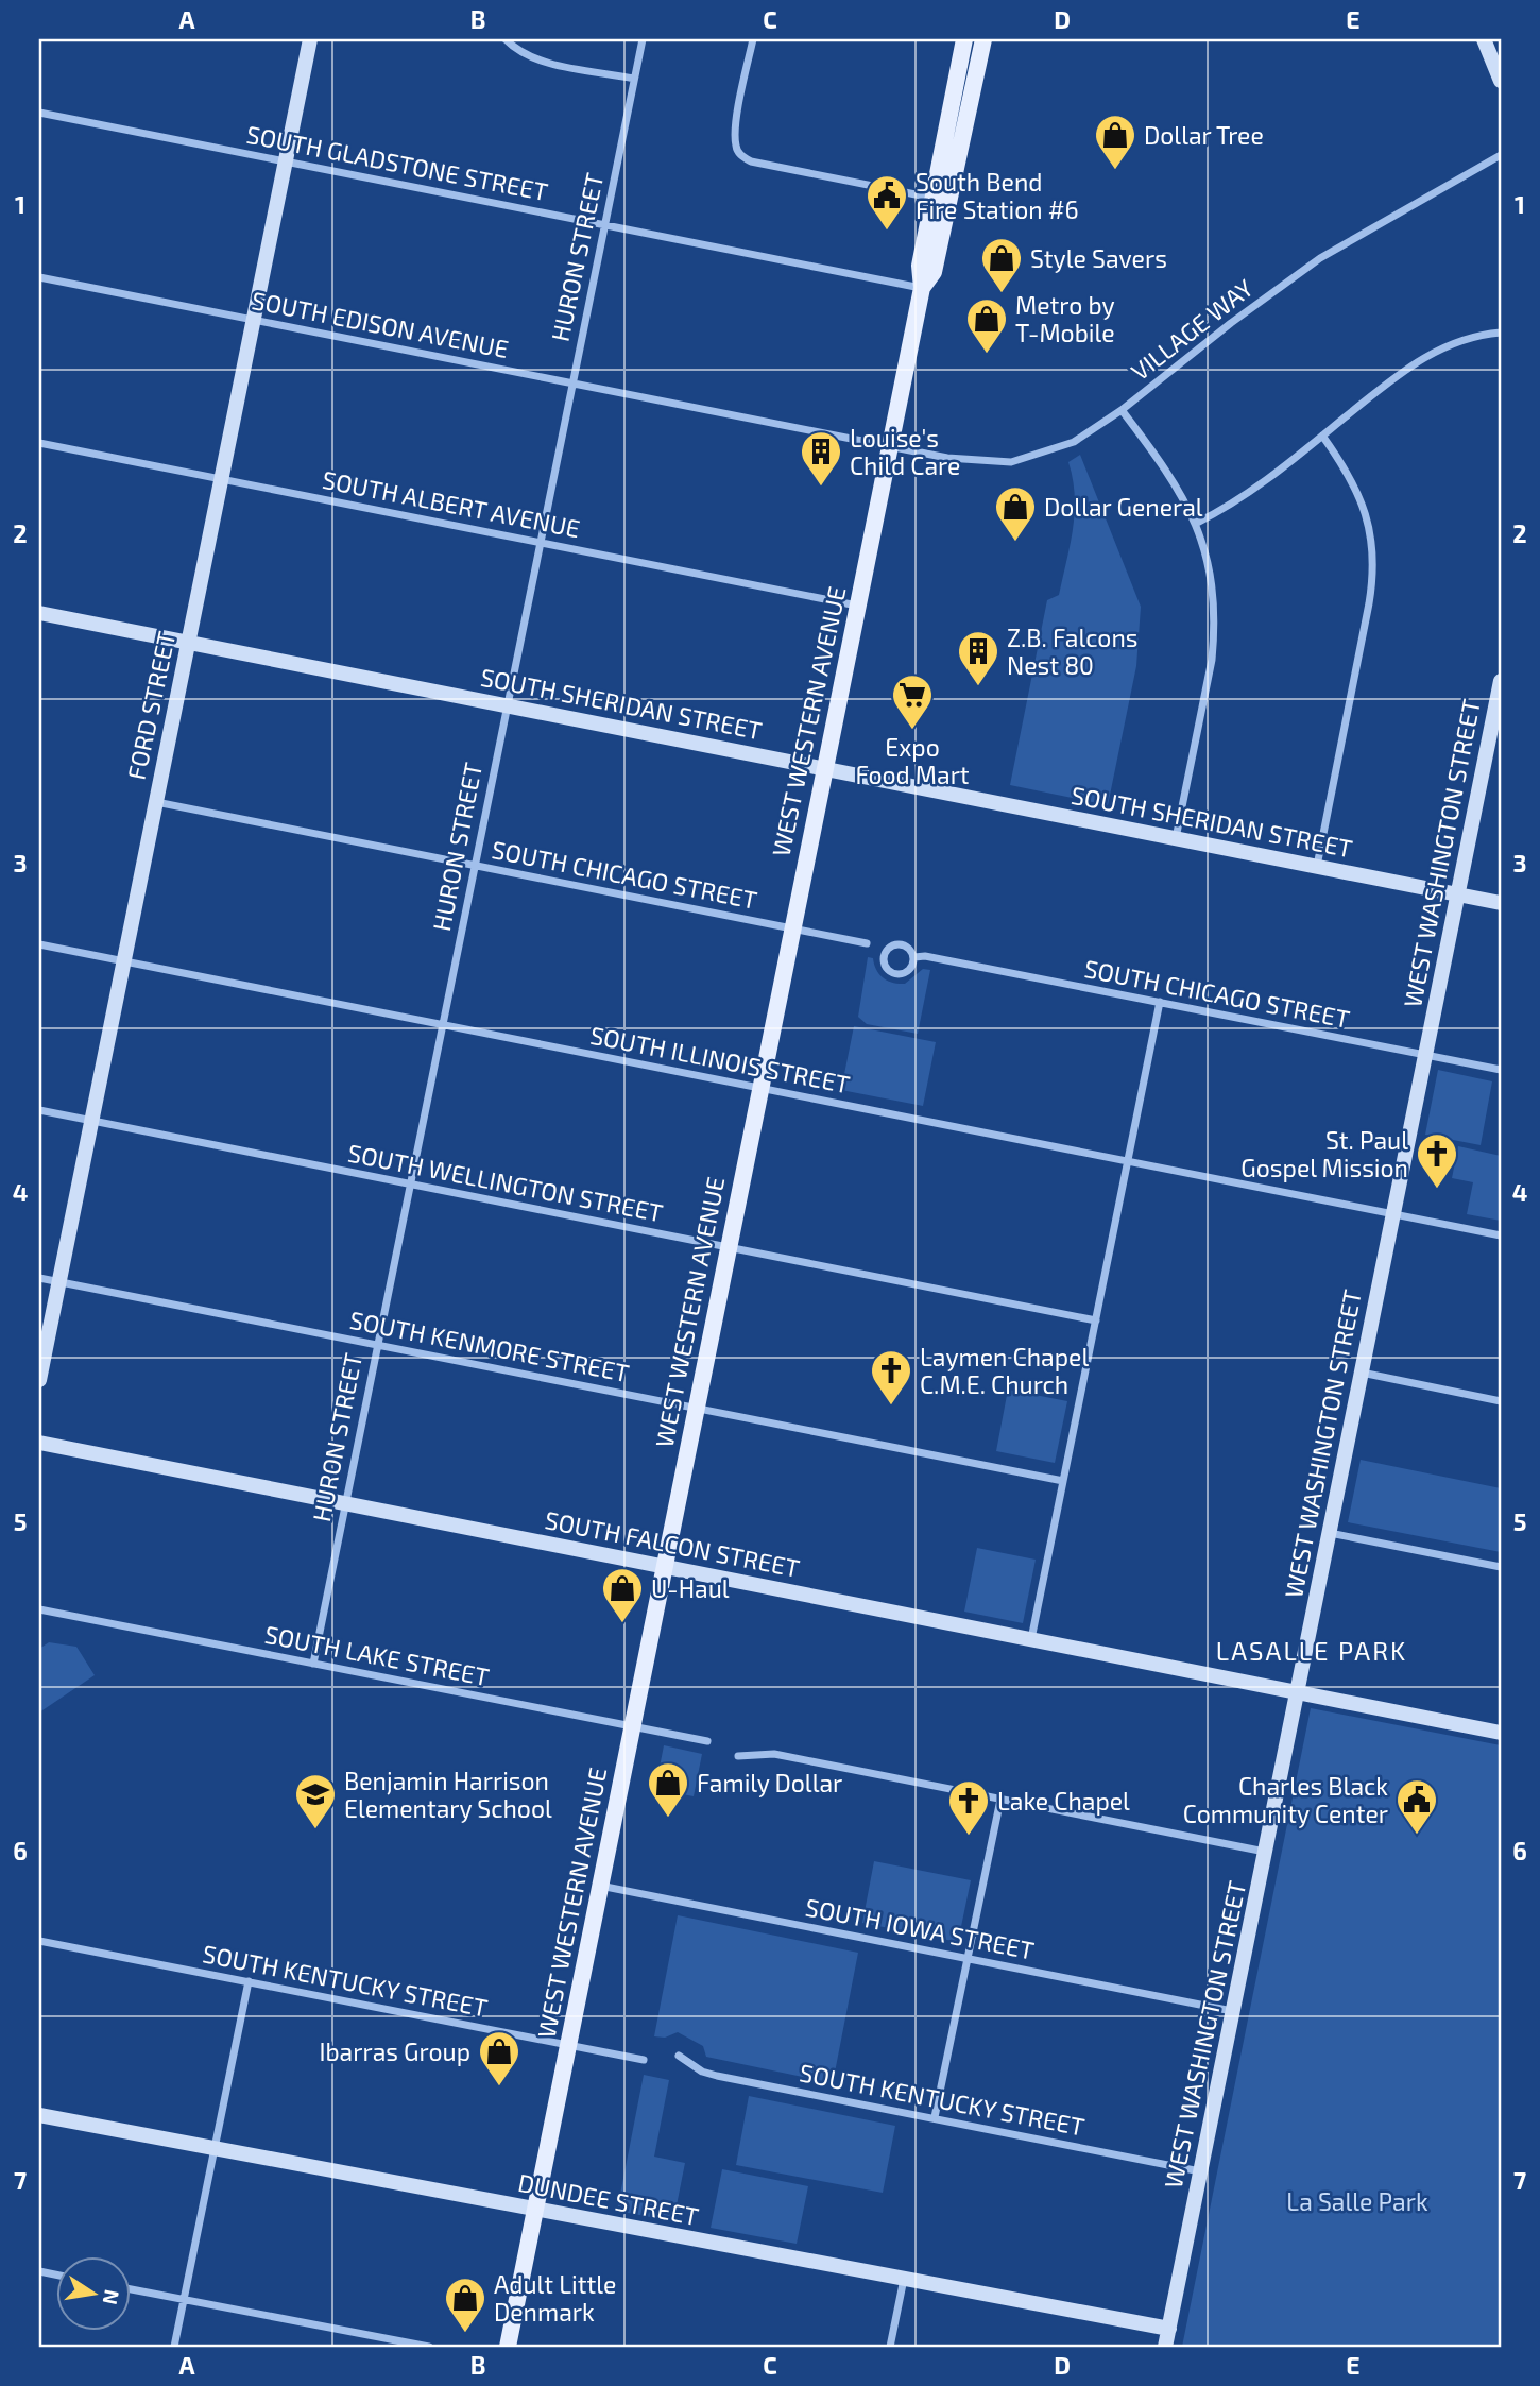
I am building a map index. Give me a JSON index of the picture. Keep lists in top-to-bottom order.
{
  "streets": {
    "main road": ["WEST WESTERN AVENUE"],
    "street": [
      "SOUTH GLADSTONE STREET",
      "HURON STREET",
      "SOUTH EDISON AVENUE",
      "VILLAGE WAY",
      "SOUTH ALBERT AVENUE",
      "SOUTH SHERIDAN STREET",
      "FORD STREET",
      "WEST WASHINGTON STREET",
      "SOUTH CHICAGO STREET",
      "SOUTH ILLINOIS STREET",
      "SOUTH WELLINGTON STREET",
      "SOUTH KENMORE STREET",
      "SOUTH FALCON STREET",
      "SOUTH LAKE STREET",
      "SOUTH IOWA STREET",
      "SOUTH KENTUCKY STREET",
      "DUNDEE STREET"
    ]
  },
  "crossings": [
    ["SOUTH GLADSTONE STREET", "HURON STREET"],
    ["SOUTH GLADSTONE STREET", "FORD STREET"],
    ["SOUTH GLADSTONE STREET", "WEST WESTERN AVENUE"],
    ["HURON STREET", "SOUTH EDISON AVENUE"],
    ["HURON STREET", "SOUTH ALBERT AVENUE"],
    ["HURON STREET", "SOUTH SHERIDAN STREET"],
    ["HURON STREET", "SOUTH CHICAGO STREET"],
    ["HURON STREET", "SOUTH ILLINOIS STREET"],
    ["HURON STREET", "SOUTH WELLINGTON STREET"],
    ["HURON STREET", "SOUTH KENMORE STREET"],
    ["HURON STREET", "SOUTH FALCON STREET"],
    ["HURON STREET", "SOUTH LAKE STREET"],
    ["SOUTH EDISON AVENUE", "VILLAGE WAY"],
    ["SOUTH EDISON AVENUE", "FORD STREET"],
    ["SOUTH EDISON AVENUE", "WEST WESTERN AVENUE"],
    ["VILLAGE WAY", "WEST WESTERN AVENUE"],
    ["SOUTH ALBERT AVENUE", "FORD STREET"],
    ["SOUTH ALBERT AVENUE", "WEST WESTERN AVENUE"],
    ["SOUTH SHERIDAN STREET", "FORD STREET"],
    ["SOUTH SHERIDAN STREET", "WEST WESTERN AVENUE"],
    ["SOUTH SHERIDAN STREET", "WEST WASHINGTON STREET"],
    ["FORD STREET", "SOUTH CHICAGO STREET"],
    ["FORD STREET", "SOUTH ILLINOIS STREET"],
    ["FORD STREET", "SOUTH WELLINGTON STREET"],
    ["FORD STREET", "SOUTH KENMORE STREET"],
    ["WEST WESTERN AVENUE", "SOUTH CHICAGO STREET"],
    ["WEST WESTERN AVENUE", "SOUTH ILLINOIS STREET"],
    ["WEST WESTERN AVENUE", "SOUTH WELLINGTON STREET"],
    ["WEST WESTERN AVENUE", "SOUTH KENMORE STREET"],
    ["WEST WESTERN AVENUE", "SOUTH FALCON STREET"],
    ["WEST WESTERN AVENUE", "SOUTH LAKE STREET"],
    ["WEST WESTERN AVENUE", "SOUTH IOWA STREET"],
    ["WEST WESTERN AVENUE", "SOUTH KENTUCKY STREET"],
    ["WEST WESTERN AVENUE", "DUNDEE STREET"],
    ["WEST WASHINGTON STREET", "SOUTH CHICAGO STREET"],
    ["WEST WASHINGTON STREET", "SOUTH ILLINOIS STREET"],
    ["WEST WASHINGTON STREET", "SOUTH FALCON STREET"],
    ["WEST WASHINGTON STREET", "SOUTH IOWA STREET"],
    ["WEST WASHINGTON STREET", "SOUTH KENTUCKY STREET"],
    ["WEST WASHINGTON STREET", "DUNDEE STREET"]
  ],
  "districts": ["LASALLE PARK"],
  "parks": ["La Salle Park"],
  "places": {
    "shop": [
      "Dollar Tree",
      "Style Savers",
      "Metro by T-Mobile",
      "Dollar General",
      "U-Haul",
      "Family Dollar",
      "Ibarras Group",
      "Adult Little Denmark"
    ],
    "public building": ["South Bend Fire Station #6", "Charles Black Community Center"],
    "building": ["Louise's Child Care", "Z.B. Falcons Nest 80"],
    "supermarket": ["Expo Food Mart"],
    "church": ["St. Paul Gospel Mission", "Laymen Chapel C.M.E. Church", "Lake Chapel"],
    "school or university": ["Benjamin Harrison Elementary School"]
  },
  "north": "right",
  "grid": {
    "columns": [
      "A",
      "B",
      "C",
      "D",
      "E"
    ],
    "rows": [
      "1",
      "2",
      "3",
      "4",
      "5",
      "6",
      "7"
    ]
  }
}
